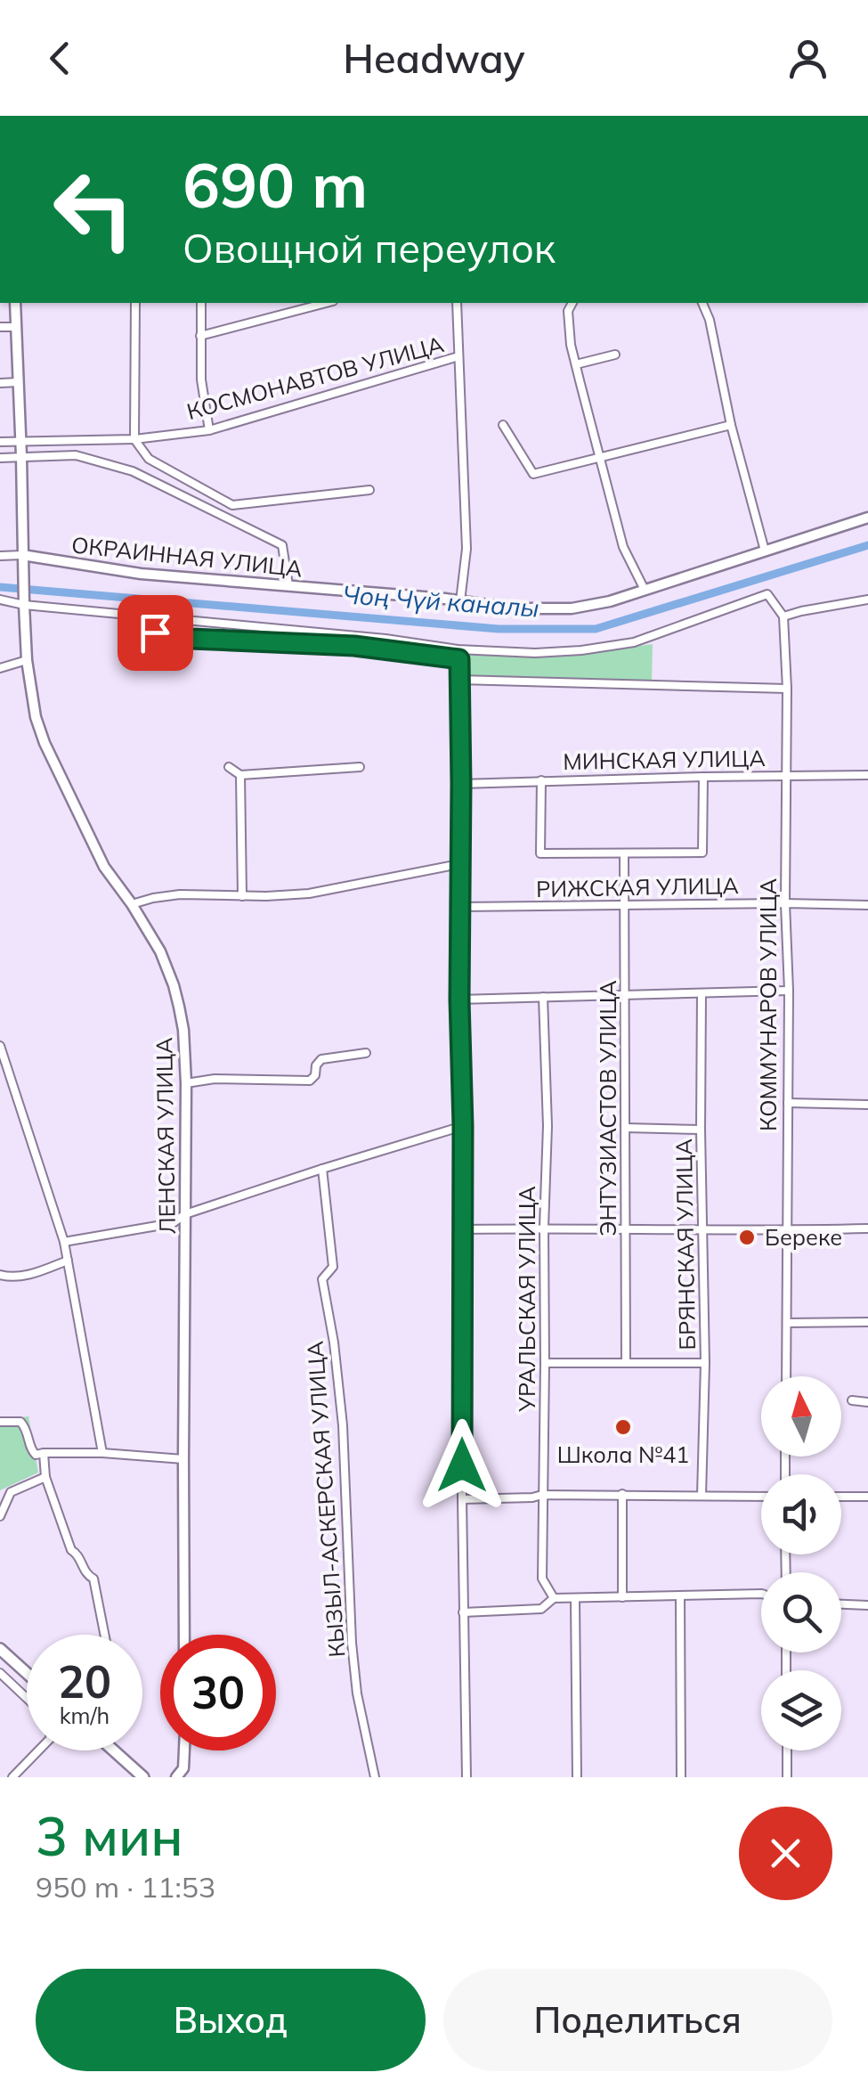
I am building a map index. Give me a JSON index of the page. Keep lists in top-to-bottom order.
{
  "streets": {
    "main road": ["ОКРАИННАЯ УЛИЦА", "ЛЕНСКАЯ УЛИЦА"],
    "street": [
      "КОСМОНАВТОВ УЛИЦА",
      "МИНСКАЯ УЛИЦА",
      "РИЖСКАЯ УЛИЦА",
      "КОММУНАРОВ УЛИЦА",
      "ЭНТУЗИАСТОВ УЛИЦА",
      "БРЯНСКАЯ УЛИЦА",
      "УРАЛЬСКАЯ УЛИЦА",
      "КЫЗЫЛ-АСКЕРСКАЯ УЛИЦА"
    ]
  },
  "crossings": [
    ["КОСМОНАВТОВ УЛИЦА", "ЛЕНСКАЯ УЛИЦА"],
    ["ОКРАИННАЯ УЛИЦА", "ЛЕНСКАЯ УЛИЦА"],
    ["МИНСКАЯ УЛИЦА", "КОММУНАРОВ УЛИЦА"],
    ["РИЖСКАЯ УЛИЦА", "КОММУНАРОВ УЛИЦА"],
    ["РИЖСКАЯ УЛИЦА", "ЭНТУЗИАСТОВ УЛИЦА"]
  ],
  "water": ["Чоң Чүй каналы"],
  "places": ["Береке", "Школа №41"],
  "north": "top",
  "page": {
    "header": "Headway",
    "turn": ["690 m", "Овощной переулок"],
    "speed": "20 km/h",
    "limit": "30",
    "heading": ["3 мин", "950 m · 11:53"],
    "buttons": ["Выход", "Поделиться"]
  }
}
